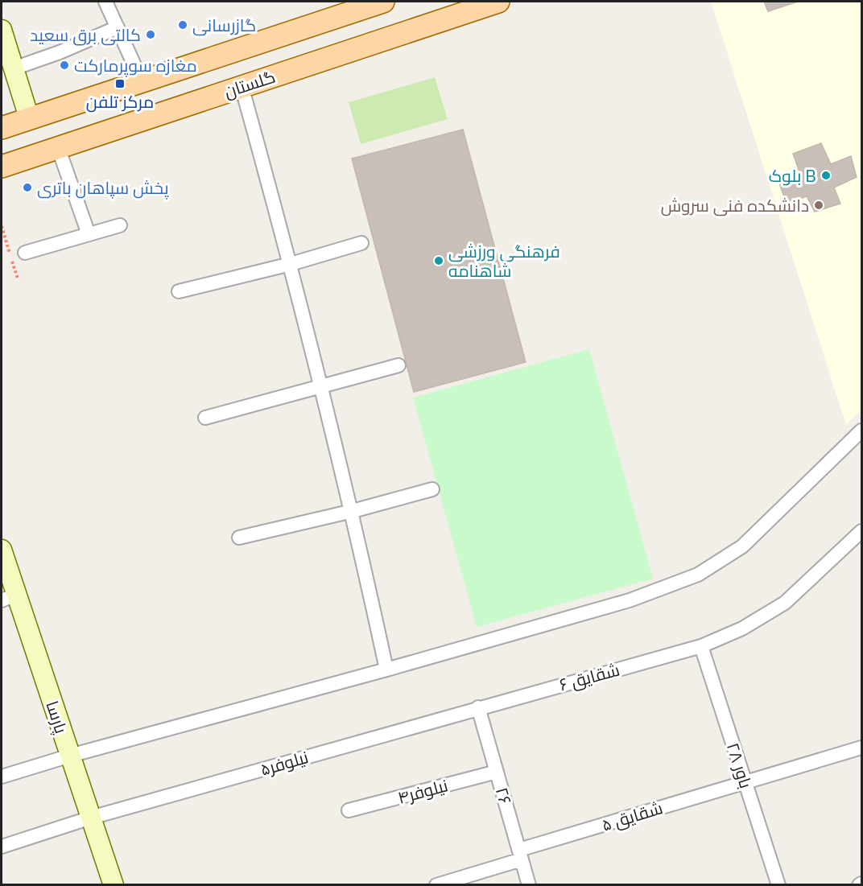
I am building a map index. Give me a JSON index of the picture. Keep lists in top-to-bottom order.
{
  "streets": {
    "main road": ["گلستان"],
    "street": [
      "شقایق ۶",
      "پارسا",
      "نیلوفر۵",
      "باور ۲۸",
      "نیلوفر۴",
      "۲۶",
      "شقایق ۵"
    ]
  },
  "crossings": [
    ["شقایق ۶", "نیلوفر۵"],
    ["شقایق ۶", "باور ۲۸"],
    ["شقایق ۶", "۲۶"],
    ["پارسا", "نیلوفر۵"],
    ["نیلوفر۵", "۲۶"],
    ["باور ۲۸", "شقایق ۵"],
    ["نیلوفر۴", "۲۶"],
    ["۲۶", "شقایق ۵"]
  ],
  "places": {
    "other": [
      "گازرسانی",
      "کالتی برق سعید",
      "مغازه سوپرمارکت",
      "بلوک B",
      "پخش سپاهان باتری",
      "دانشکده فنی سروش",
      "فرهنگی ورزشی شاهنامه"
    ],
    "transit": ["مرکز تلفن"]
  }
}
